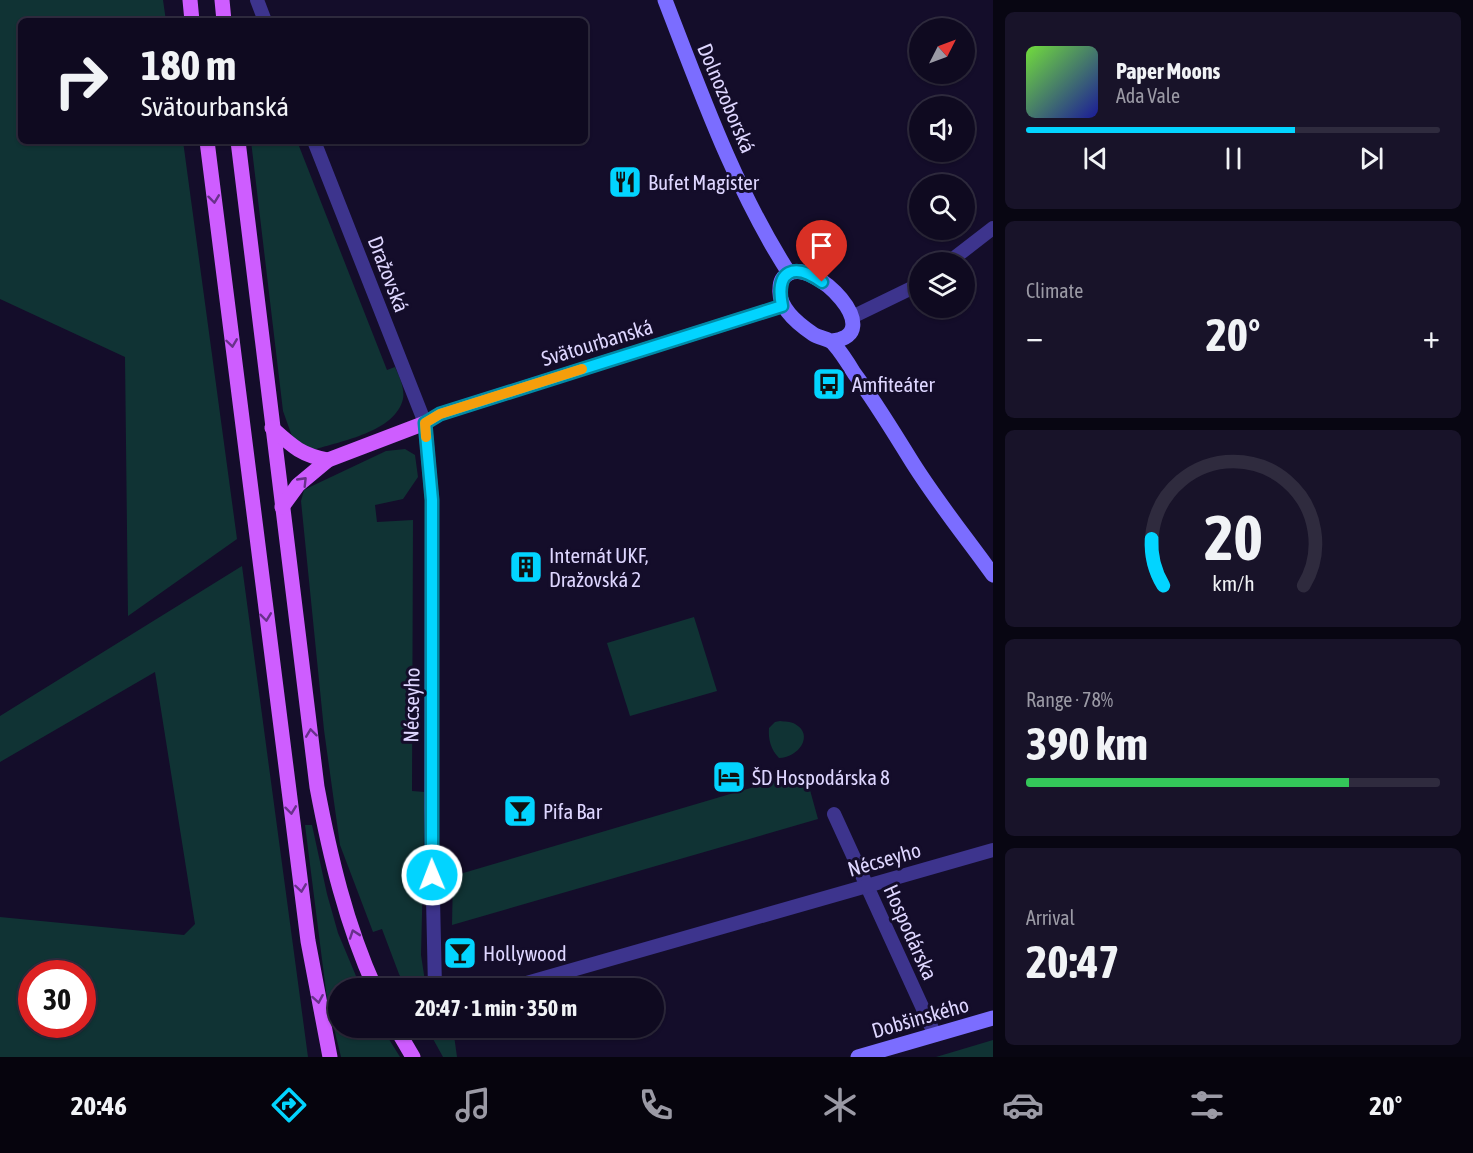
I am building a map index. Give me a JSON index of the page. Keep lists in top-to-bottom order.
{
  "streets": {
    "street": [
      "Dolnozoborská",
      "Dražovská",
      "Svätourbanská",
      "Nécseyho",
      "Hospodárska",
      "Dobšinského"
    ]
  },
  "crossings": [
    ["Dražovská", "Svätourbanská"],
    ["Dražovská", "Nécseyho"],
    ["Svätourbanská", "Nécseyho"],
    ["Nécseyho", "Hospodárska"],
    ["Hospodárska", "Dobšinského"]
  ],
  "places": {
    "restaurant": ["Bufet Magister"],
    "bus stop": ["Amfiteáter"],
    "building": ["Internát UKF, Dražovská 2"],
    "hotel": ["ŠD Hospodárska 8"],
    "bar": ["Pifa Bar", "Hollywood"]
  },
  "north": "top right",
  "page": {
    "turn": ["180 m", "Svätourbanská"],
    "song": ["Paper Moons", "Ada Vale"],
    "tile": [
      "Climate",
      ["Range · 78%", "390 km"],
      ["Arrival", "20:47"]
    ],
    "heat": ["−", "20°", "+"],
    "limit": "30",
    "trip": "20:47 · 1 min · 350 m",
    "tabs": ["20:46", "20°"],
    "gauge": ["20", "km/h"]
  }
}
